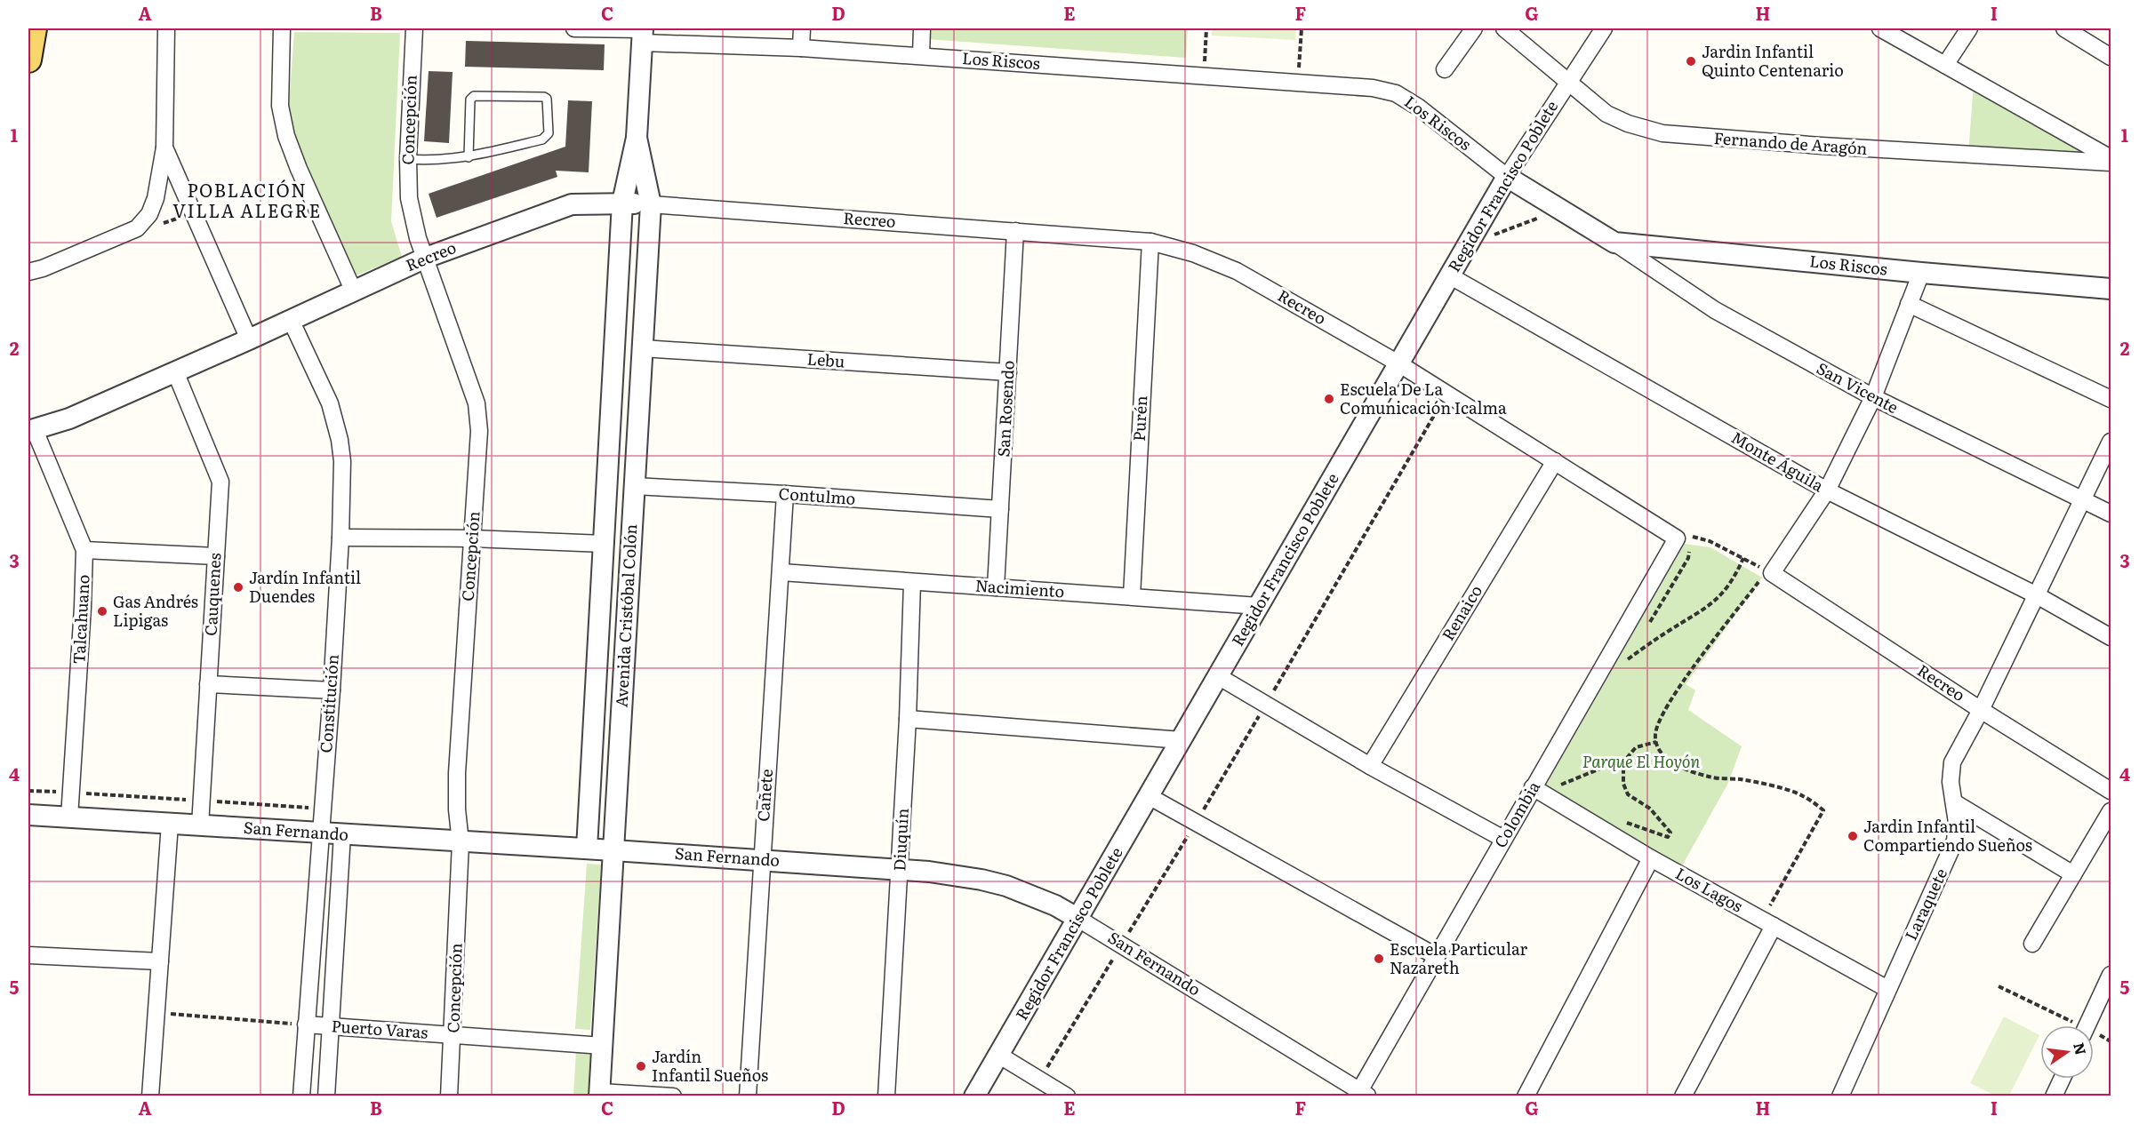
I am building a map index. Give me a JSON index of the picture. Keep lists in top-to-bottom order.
{
  "streets": {
    "street": [
      "Los Riscos",
      "Concepción",
      "Fernando de Aragón",
      "Regidor Francisco Poblete",
      "Recreo",
      "Lebu",
      "San Vicente",
      "San Rosendo",
      "Purén",
      "Monte Águila",
      "Contulmo",
      "Nacimiento",
      "Cauquenes",
      "Renaico",
      "Avenida Cristóbal Colón",
      "Talcahuano",
      "Constitución",
      "Cañete",
      "Colombia",
      "San Fernando",
      "Diuquín",
      "Los Lagos",
      "Laraquete",
      "Puerto Varas"
    ]
  },
  "crossings": [
    ["Los Riscos", "Regidor Francisco Poblete"],
    ["Los Riscos", "San Vicente"],
    ["Los Riscos", "Avenida Cristóbal Colón"],
    ["Concepción", "Recreo"],
    ["Concepción", "San Fernando"],
    ["Concepción", "Puerto Varas"],
    ["Fernando de Aragón", "Regidor Francisco Poblete"],
    ["Regidor Francisco Poblete", "Recreo"],
    ["Regidor Francisco Poblete", "Monte Águila"],
    ["Regidor Francisco Poblete", "Nacimiento"],
    ["Regidor Francisco Poblete", "San Fernando"],
    ["Recreo", "San Rosendo"],
    ["Recreo", "Purén"],
    ["Recreo", "Cauquenes"],
    ["Recreo", "Renaico"],
    ["Recreo", "Avenida Cristóbal Colón"],
    ["Recreo", "Talcahuano"],
    ["Recreo", "Constitución"],
    ["Recreo", "Colombia"],
    ["Recreo", "Laraquete"],
    ["Lebu", "San Rosendo"],
    ["Lebu", "Avenida Cristóbal Colón"],
    ["San Vicente", "Laraquete"],
    ["San Rosendo", "Contulmo"],
    ["San Rosendo", "Nacimiento"],
    ["Purén", "Nacimiento"],
    ["Monte Águila", "Laraquete"],
    ["Contulmo", "Avenida Cristóbal Colón"],
    ["Contulmo", "Cañete"],
    ["Nacimiento", "Cañete"],
    ["Nacimiento", "Diuquín"],
    ["Cauquenes", "San Fernando"],
    ["Avenida Cristóbal Colón", "San Fernando"],
    ["Avenida Cristóbal Colón", "Puerto Varas"],
    ["Talcahuano", "San Fernando"],
    ["Constitución", "San Fernando"],
    ["Constitución", "Puerto Varas"],
    ["Cañete", "San Fernando"],
    ["Colombia", "San Fernando"],
    ["Colombia", "Los Lagos"],
    ["San Fernando", "Diuquín"],
    ["Los Lagos", "Laraquete"]
  ],
  "districts": ["POBLACIÓN VILLA ALEGRE"],
  "parks": ["Parque El Hoyón"],
  "places": [
    "Jardin Infantil Quinto Centenario",
    "Escuela De La Comunicación Icalma",
    "Jardín Infantil Duendes",
    "Gas Andrés Lipigas",
    "Jardin Infantil Compartiendo Sueños",
    "Escuela Particular Nazareth",
    "Jardín Infantil Sueños"
  ],
  "north": "right",
  "grid": {
    "columns": [
      "A",
      "B",
      "C",
      "D",
      "E",
      "F",
      "G",
      "H",
      "I"
    ],
    "rows": [
      "1",
      "2",
      "3",
      "4",
      "5"
    ]
  }
}
